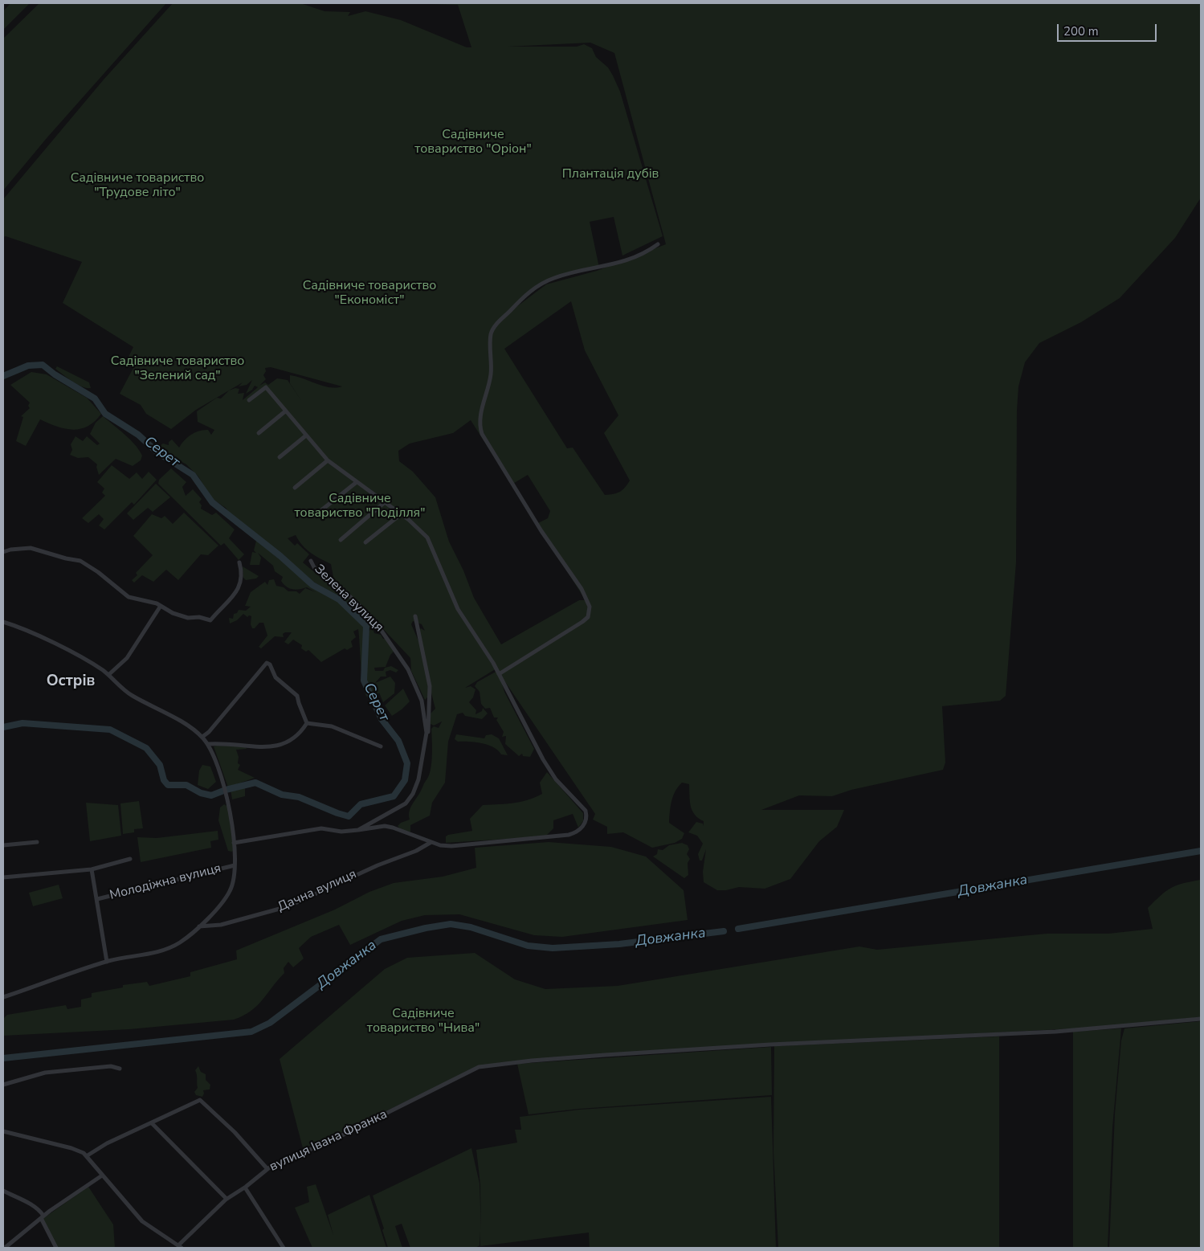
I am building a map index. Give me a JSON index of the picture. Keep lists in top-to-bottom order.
{
  "streets": {
    "street": [
      "Зелена вулиця",
      "Молодіжна вулиця",
      "Дачна вулиця",
      "вулиця Івана Франка"
    ]
  },
  "districts": ["Острів"],
  "water": ["Серет", "Довжанка"],
  "parks": [
    "Садівниче товариство \"Оріон\"",
    "Плантація дубів",
    "Садівниче товариство \"Трудове літо\"",
    "Садівниче товариство \"Економіст\"",
    "Садівниче товариство \"Зелений сад\"",
    "Садівниче товариство \"Поділля\"",
    "Садівниче товариство \"Нива\""
  ],
  "scale_bar": "200 m"
}
